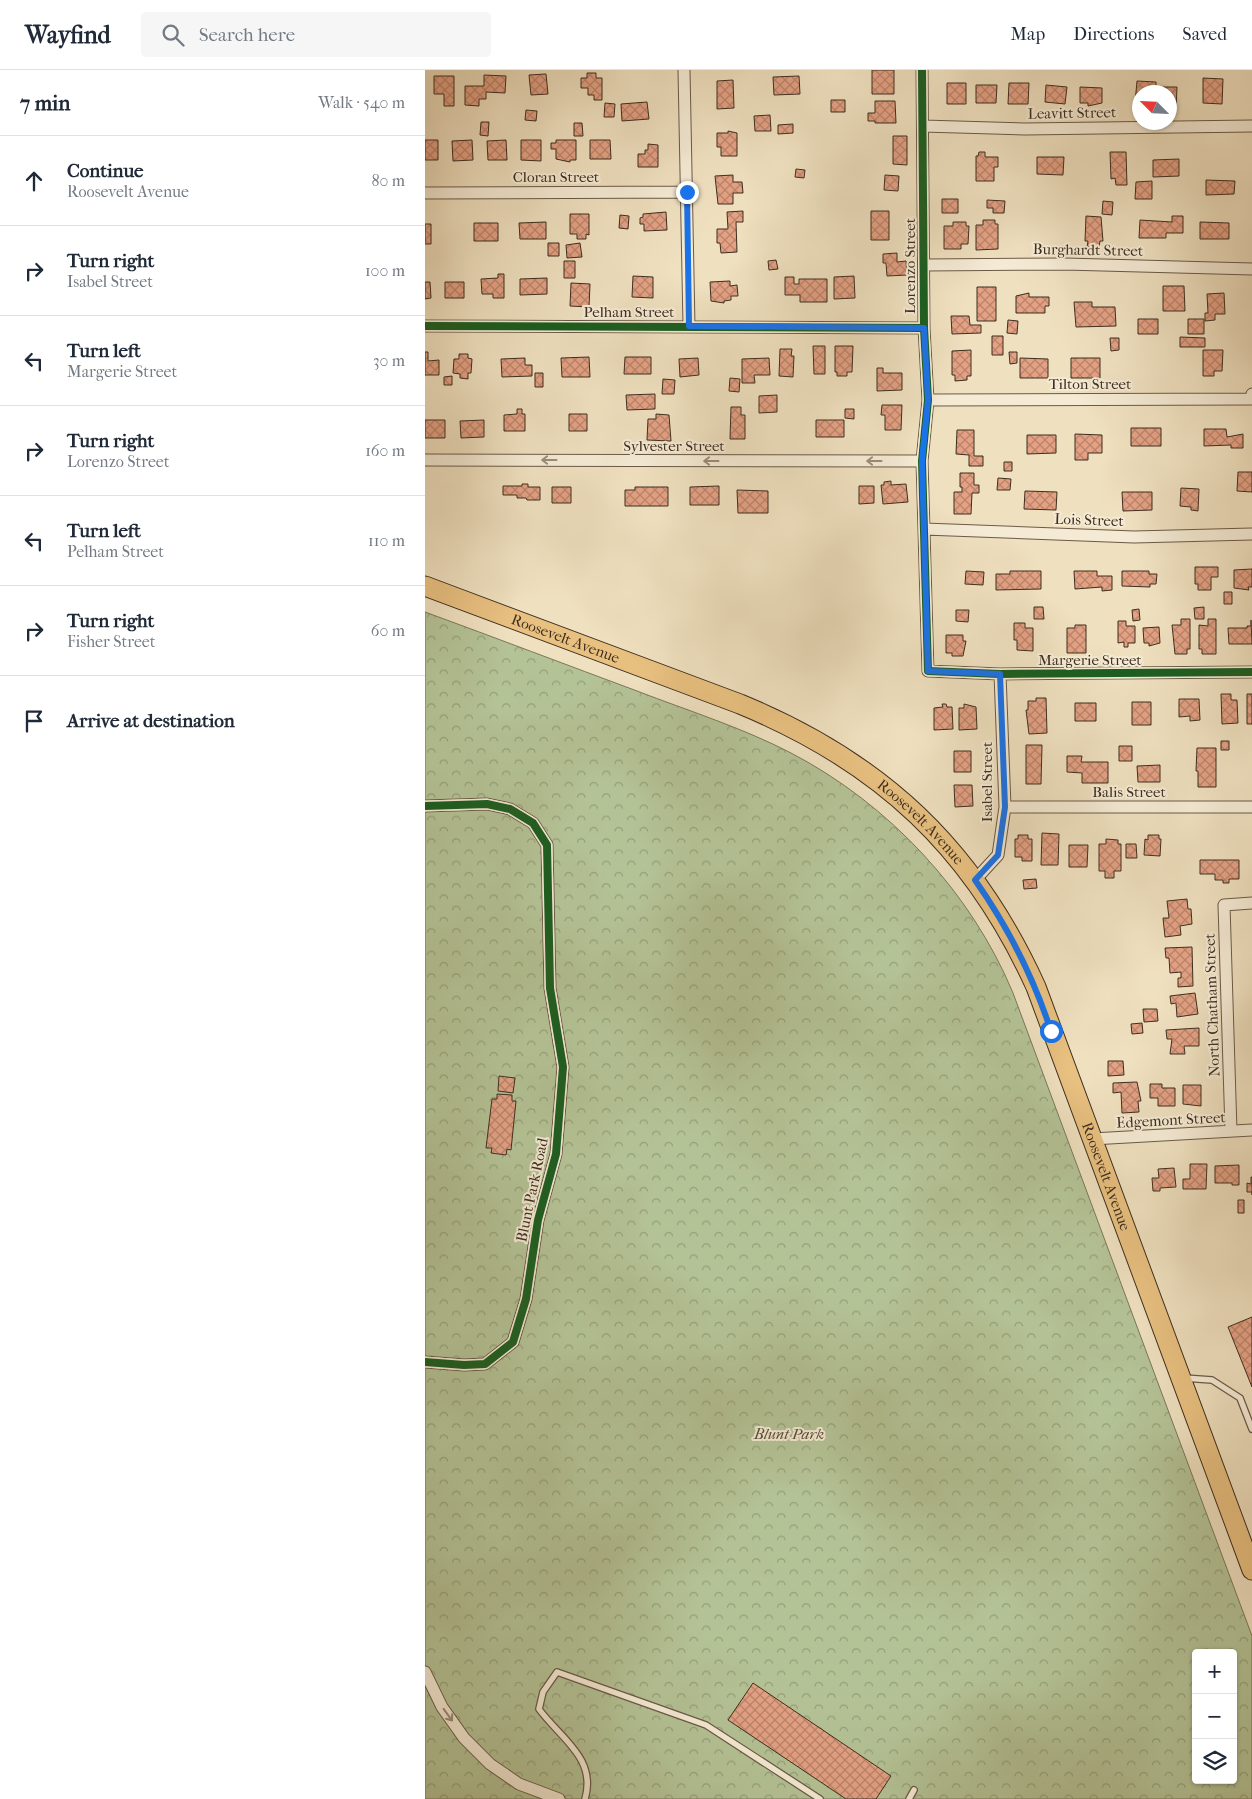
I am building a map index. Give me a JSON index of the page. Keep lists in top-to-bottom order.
{
  "streets": {
    "main road": ["Roosevelt Avenue"],
    "street": [
      "Leavitt Street",
      "Cloran Street",
      "Burghardt Street",
      "Lorenzo Street",
      "Pelham Street",
      "Tilton Street",
      "Sylvester Street",
      "Lois Street",
      "Margerie Street",
      "Isabel Street",
      "Balis Street",
      "North Chatham Street",
      "Edgemont Street",
      "Blunt Park Road"
    ]
  },
  "crossings": [
    ["Leavitt Street", "Lorenzo Street"],
    ["Burghardt Street", "Lorenzo Street"],
    ["Lorenzo Street", "Pelham Street"],
    ["Lorenzo Street", "Tilton Street"],
    ["Lorenzo Street", "Sylvester Street"],
    ["Lorenzo Street", "Lois Street"],
    ["Lorenzo Street", "Margerie Street"],
    ["Roosevelt Avenue", "Isabel Street"],
    ["Roosevelt Avenue", "Edgemont Street"],
    ["Margerie Street", "Isabel Street"],
    ["Isabel Street", "Balis Street"],
    ["North Chatham Street", "Edgemont Street"]
  ],
  "one_way": ["Sylvester Street"],
  "parks": ["Blunt Park"],
  "north": "top left",
  "page": {
    "header": "Wayfind",
    "search": "Search here",
    "nav": ["Map", "Directions", "Saved"],
    "heading": ["7 min", "Walk · 540 m"],
    "list": [
      ["Continue", "Roosevelt Avenue", "80 m"],
      ["Turn right", "Isabel Street", "100 m"],
      ["Turn left", "Margerie Street", "30 m"],
      ["Turn right", "Lorenzo Street", "160 m"],
      ["Turn left", "Pelham Street", "110 m"],
      ["Turn right", "Fisher Street", "60 m"],
      "Arrive at destination"
    ],
    "map_buttons": ["+", "−"]
  }
}
